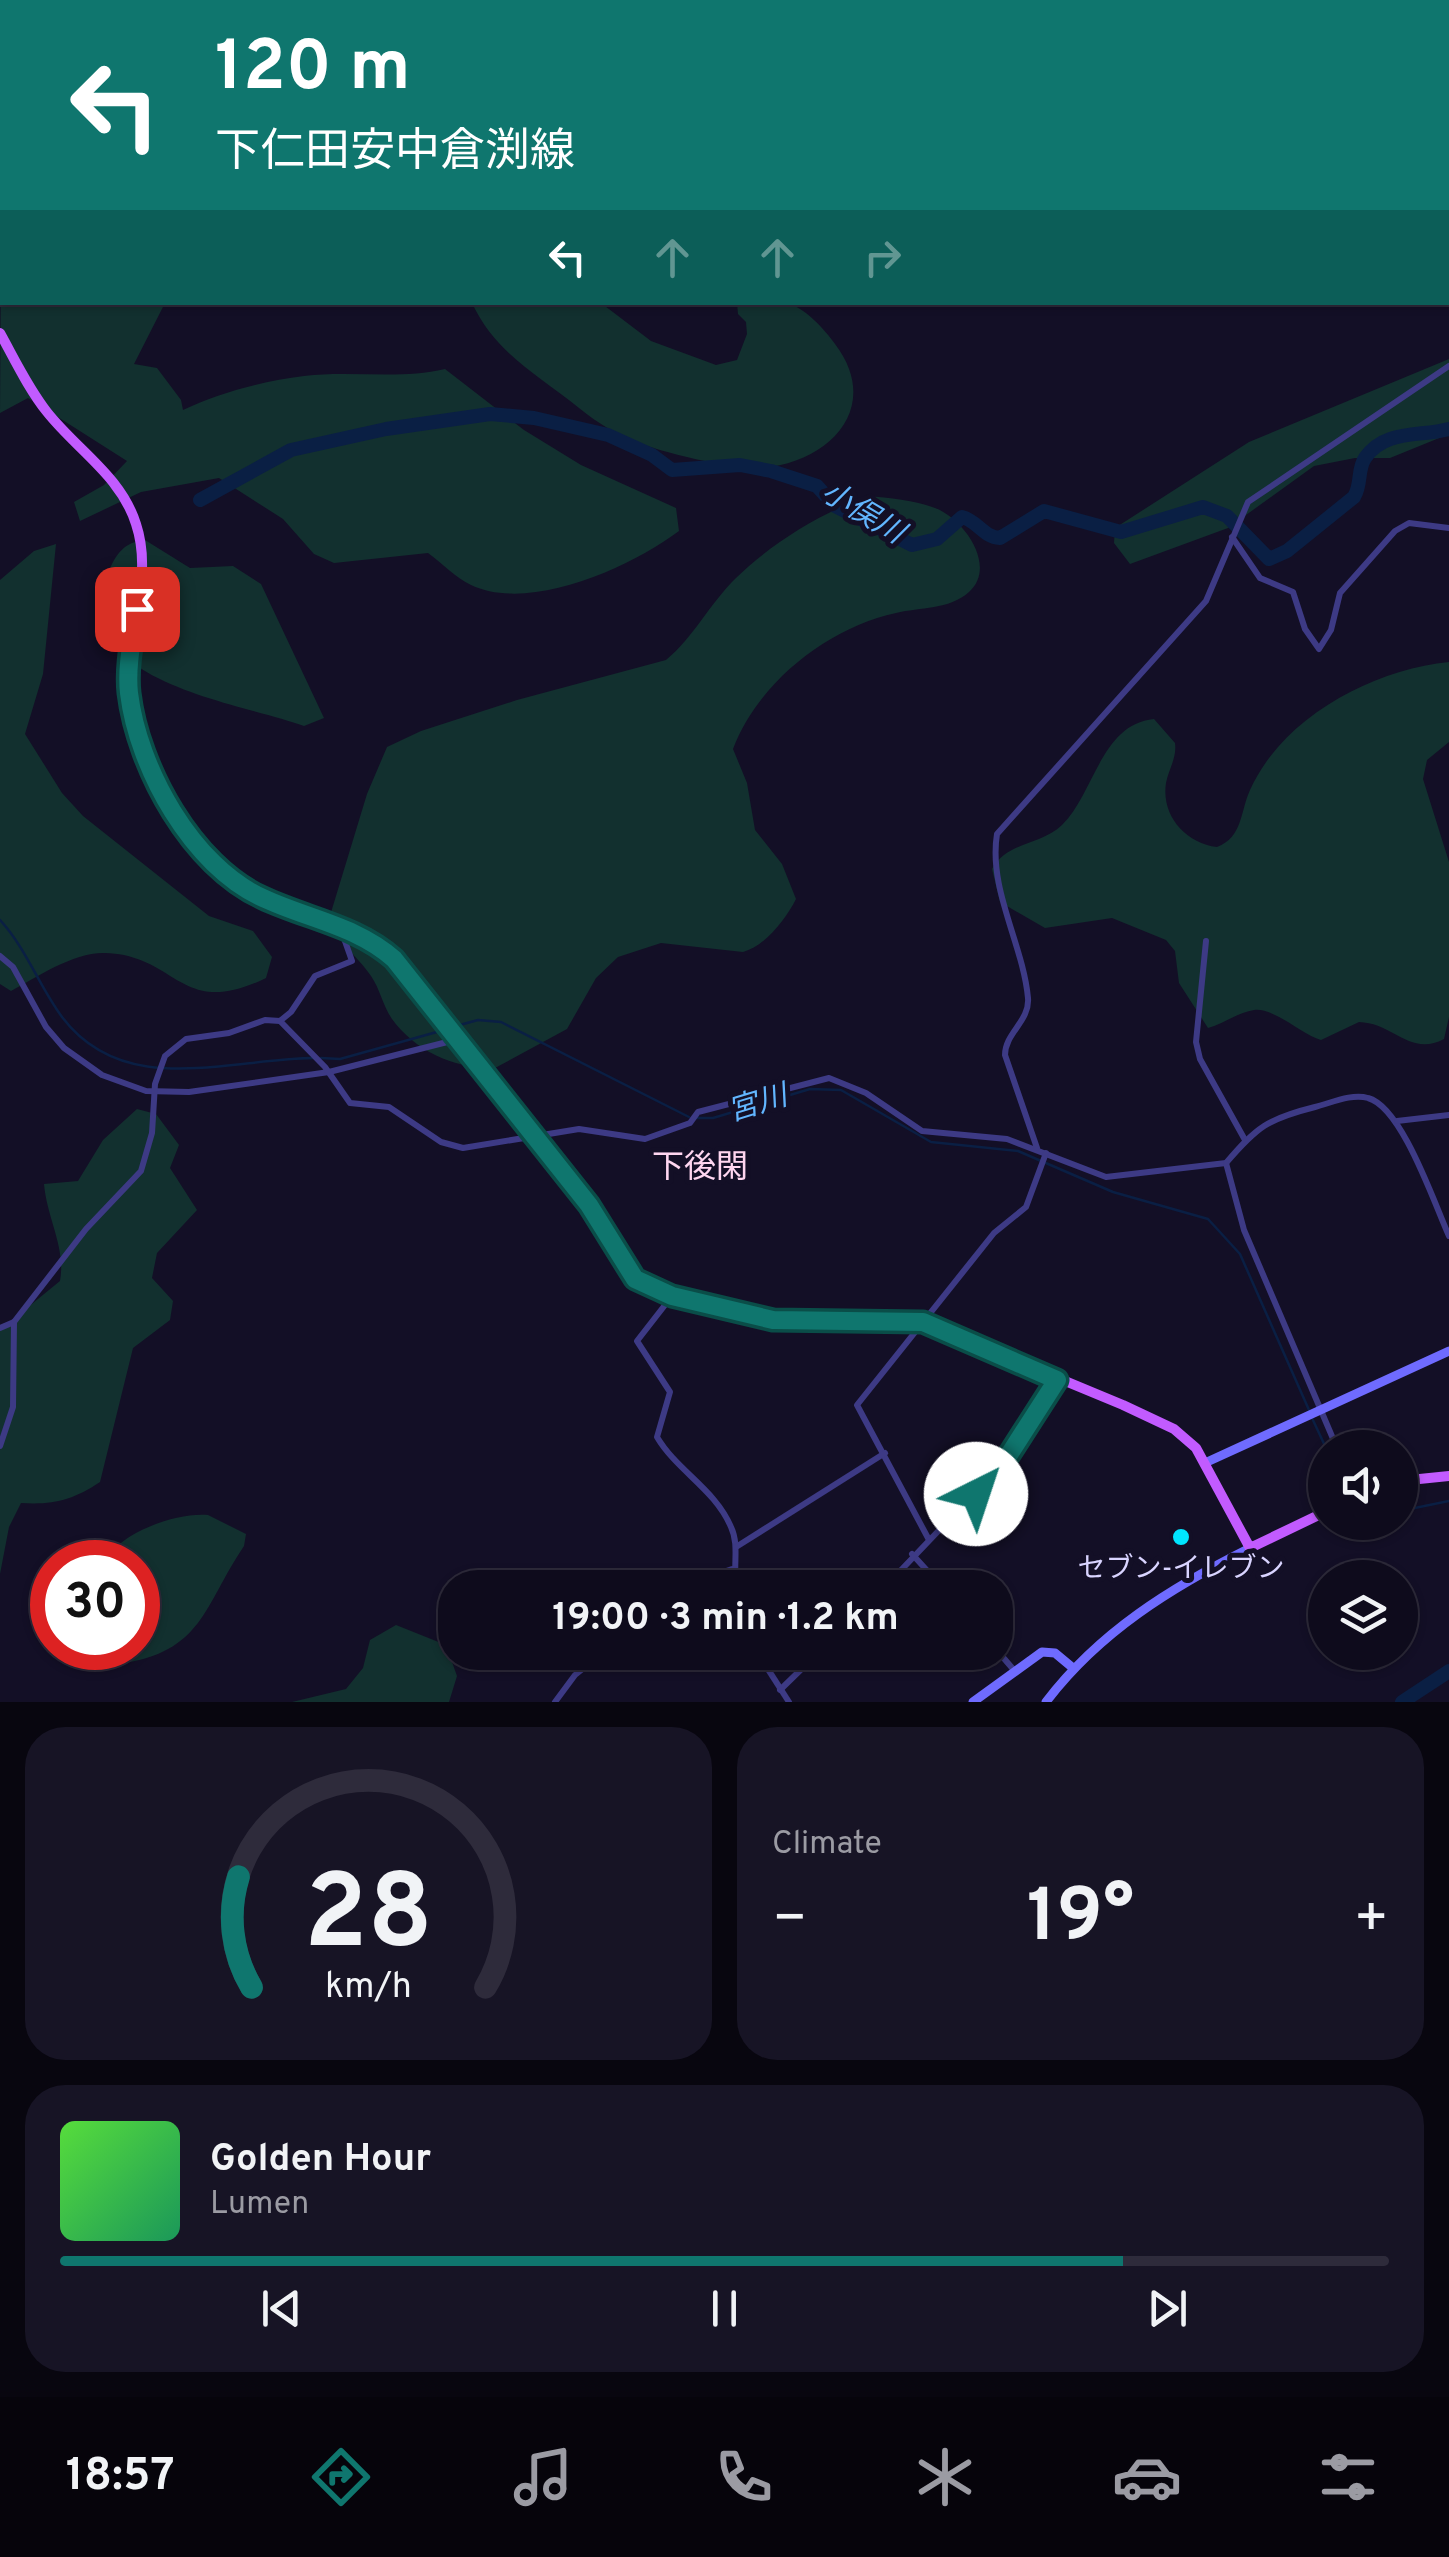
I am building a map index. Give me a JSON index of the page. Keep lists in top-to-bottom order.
{
  "districts": ["下後閑"],
  "water": ["小俣川", "宮川"],
  "places": ["セブン-イレブン"],
  "page": {
    "turn": ["120 m", "下仁田安中倉渕線"],
    "limit": "30",
    "trip": "19:00 · 3 min · 1.2 km",
    "tile": "Climate",
    "heat": ["−", "19°", "+"],
    "song": ["Golden Hour", "Lumen"],
    "tabs": "18:57",
    "gauge": ["28", "km/h"]
  }
}
